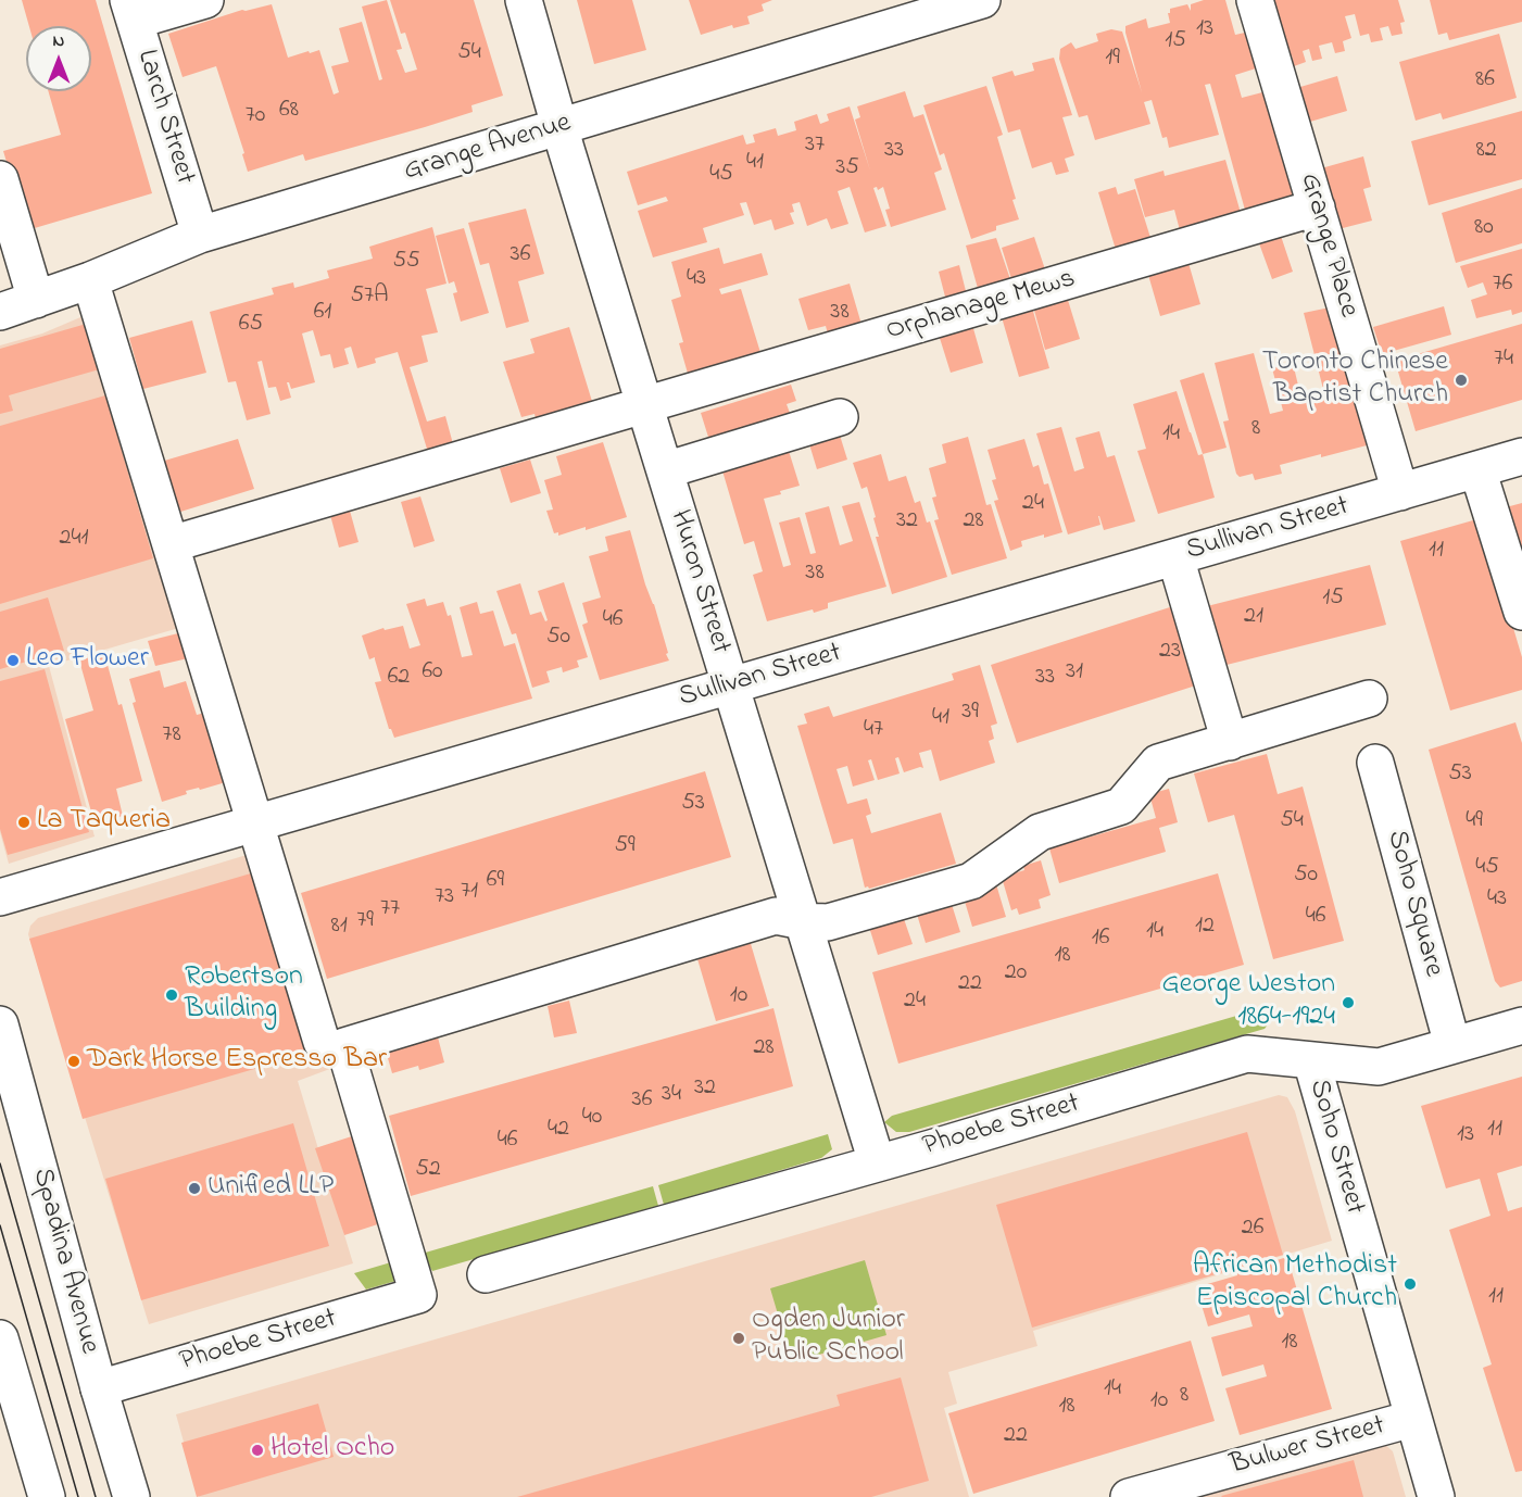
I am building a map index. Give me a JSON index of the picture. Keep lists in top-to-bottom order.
{
  "streets": {
    "street": [
      "Larch Street",
      "Grange Avenue",
      "Grange Place",
      "Orphanage Mews",
      "Sullivan Street",
      "Huron Street",
      "Soho Square",
      "Phoebe Street",
      "Soho Street",
      "Spadina Avenue",
      "Bulwer Street"
    ]
  },
  "crossings": [
    ["Larch Street", "Grange Avenue"],
    ["Grange Avenue", "Huron Street"],
    ["Grange Place", "Orphanage Mews"],
    ["Grange Place", "Sullivan Street"],
    ["Orphanage Mews", "Huron Street"],
    ["Sullivan Street", "Huron Street"],
    ["Huron Street", "Phoebe Street"],
    ["Soho Square", "Phoebe Street"],
    ["Phoebe Street", "Soho Street"],
    ["Phoebe Street", "Spadina Avenue"],
    ["Soho Street", "Bulwer Street"]
  ],
  "places": [
    "Toronto Chinese Baptist Church",
    "Leo Flower",
    "La Taqueria",
    "Robertson Building",
    "George Weston 1864-1924",
    "Dark Horse Espresso Bar",
    "Unified LLP",
    "African Methodist Episcopal Church",
    "Ogden Junior Public School",
    "Hotel Ocho"
  ],
  "house_numbers": [
    "13",
    "15",
    "54",
    "19",
    "86",
    "68",
    "70",
    "37",
    "33",
    "82",
    "41",
    "35",
    "45",
    "80",
    "36",
    "55",
    "43",
    "76",
    "57A",
    "61",
    "38",
    "65",
    "74",
    "8",
    "14",
    "24",
    "32",
    "28",
    "241",
    "11",
    "38",
    "15",
    "21",
    "46",
    "50",
    "23",
    "60",
    "31",
    "62",
    "33",
    "39",
    "41",
    "47",
    "78",
    "53",
    "53",
    "54",
    "49",
    "59",
    "45",
    "50",
    "69",
    "71",
    "73",
    "43",
    "77",
    "46",
    "79",
    "81",
    "12",
    "14",
    "16",
    "18",
    "20",
    "22",
    "10",
    "24",
    "28",
    "32",
    "34",
    "36",
    "40",
    "42",
    "11",
    "13",
    "46",
    "52",
    "26",
    "11",
    "18",
    "14",
    "8",
    "10",
    "18",
    "22"
  ],
  "north": "top"
}
